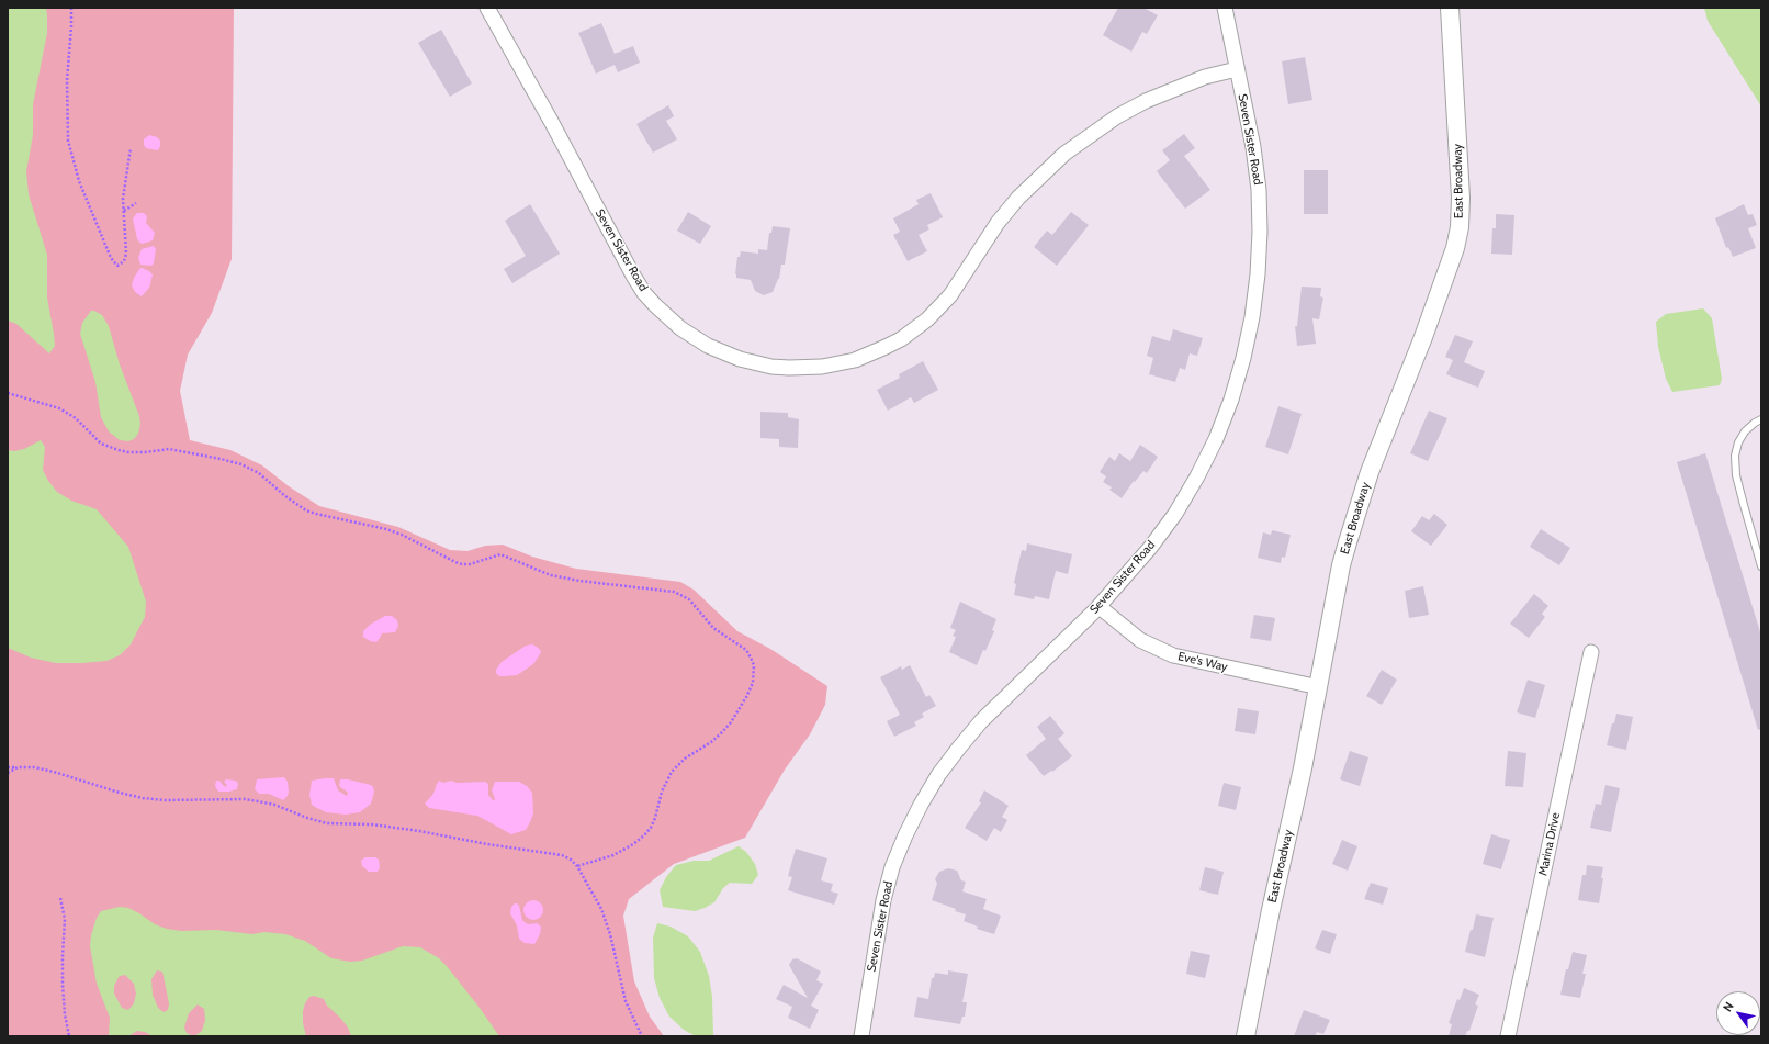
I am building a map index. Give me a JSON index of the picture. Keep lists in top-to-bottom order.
{
  "streets": {
    "street": [
      "Seven Sister Road",
      "East Broadway",
      "Eve's Way",
      "Marina Drive"
    ]
  },
  "crossings": [
    ["Seven Sister Road", "Eve's Way"],
    ["East Broadway", "Eve's Way"]
  ],
  "north": "top left"
}
